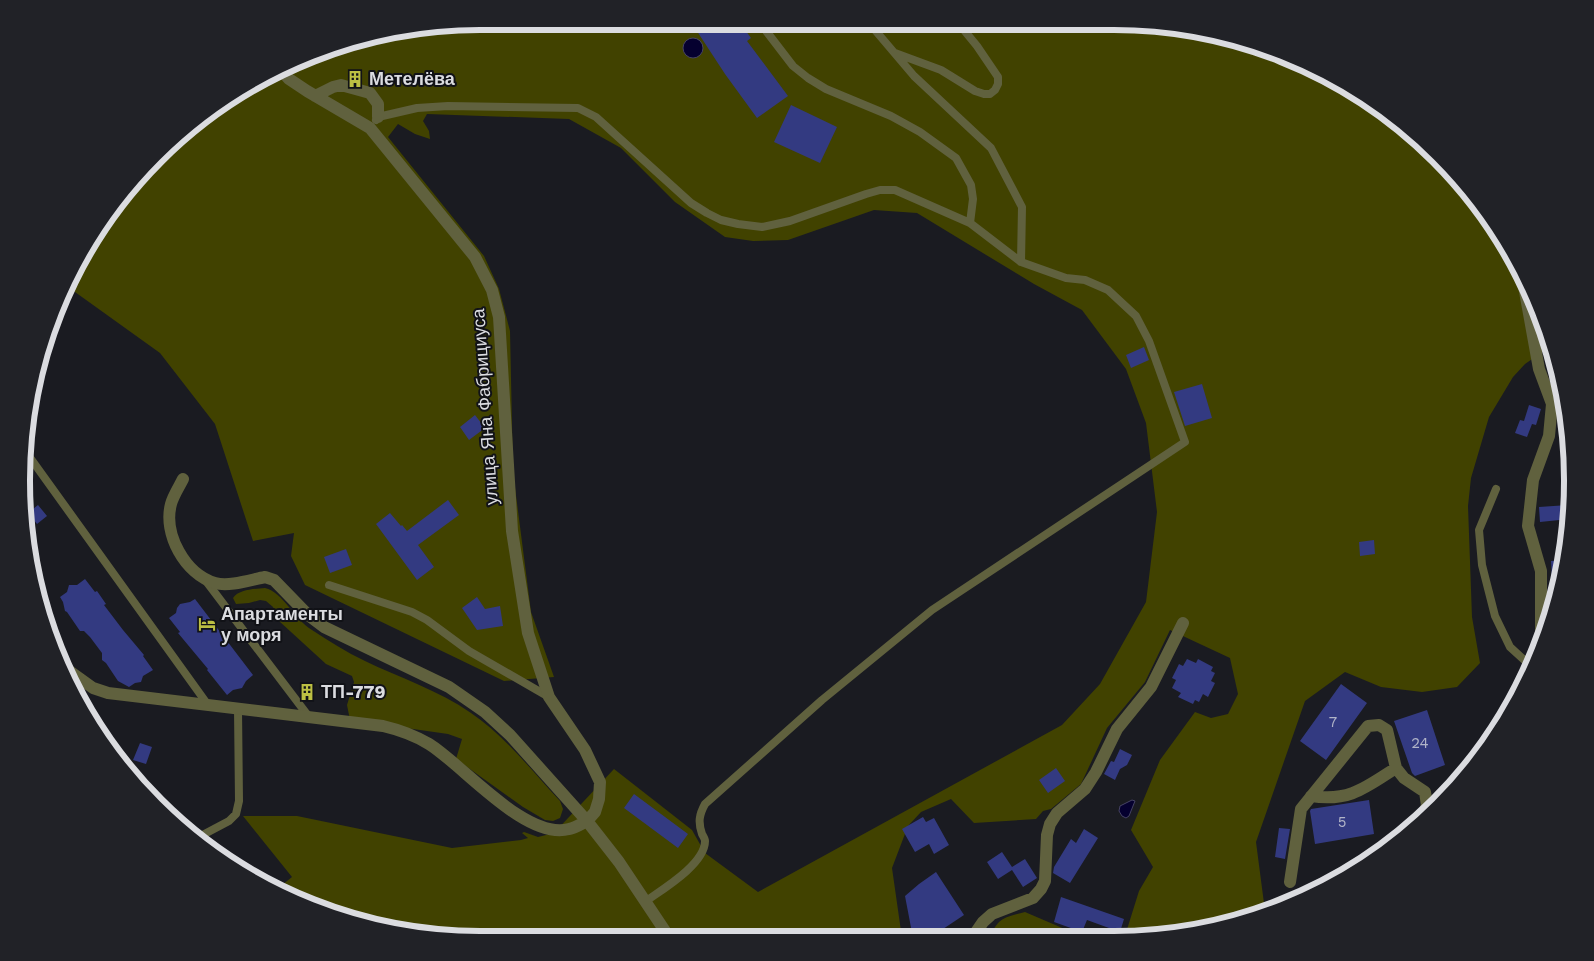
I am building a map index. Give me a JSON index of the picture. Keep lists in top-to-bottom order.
{
  "streets": {
    "street": ["улица Яна Фабрициуса"]
  },
  "places": {
    "building": ["Метелёва", "ТП-779"],
    "hotel": ["Апартаменты у моря"]
  },
  "house_numbers": ["7", "24", "5"]
}
